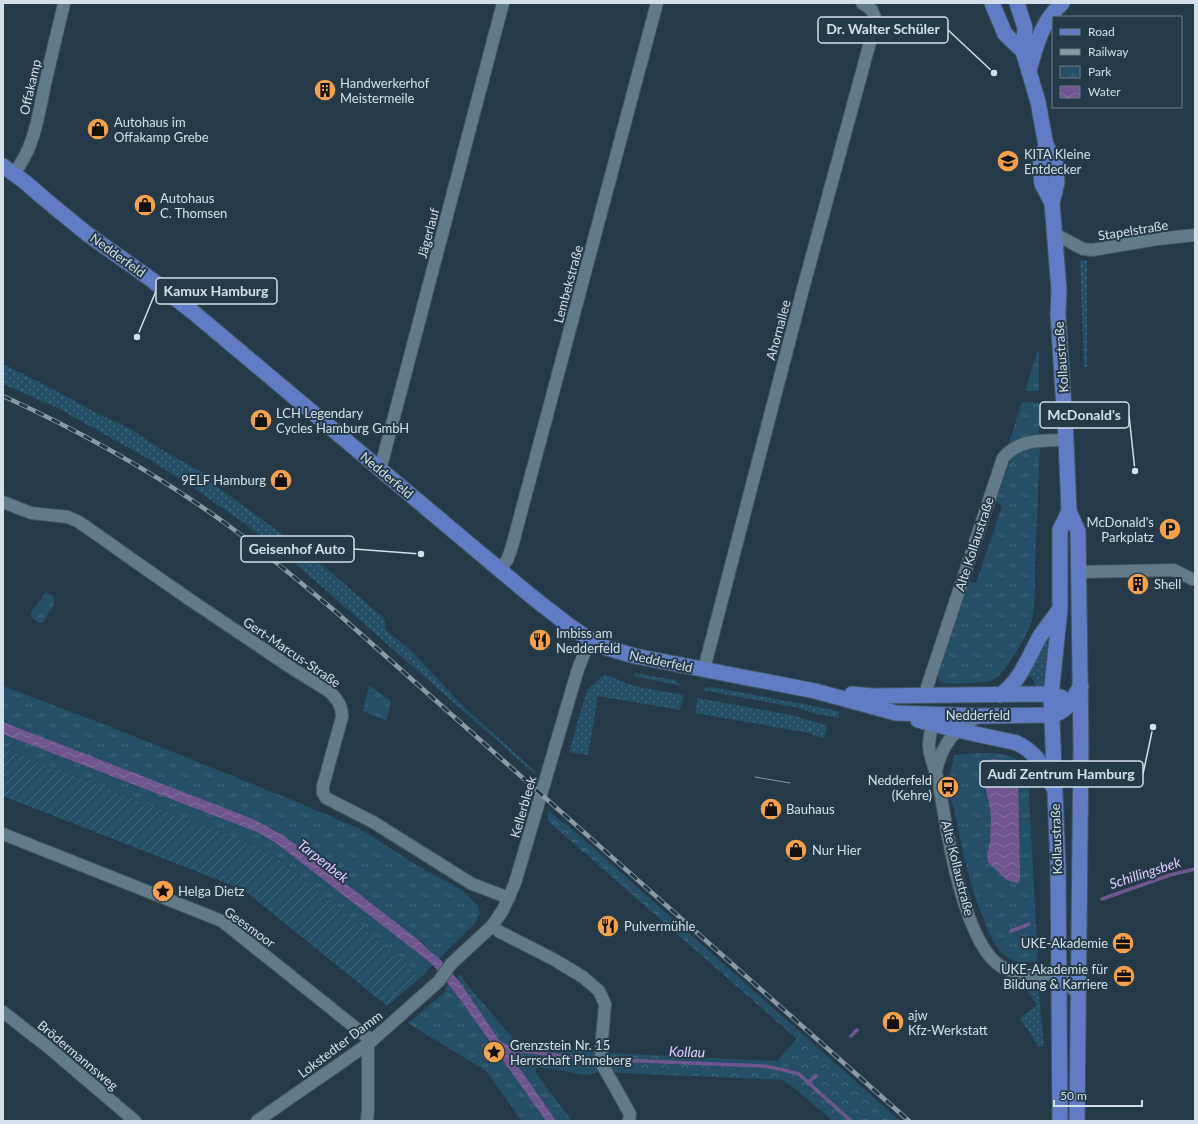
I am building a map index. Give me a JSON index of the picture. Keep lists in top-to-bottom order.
{
  "streets": {
    "main road": ["Nedderfeld", "Kollaustraße", "Alte Kollaustraße"],
    "street": [
      "Offakamp",
      "Stapelstraße",
      "Jägerlauf",
      "Lembekstraße",
      "Ahornallee",
      "Gert-Marcus-Straße",
      "Kellerbleek",
      "Geesmoor",
      "Lokstedter Damm",
      "Brödermannsweg"
    ]
  },
  "crossings": [
    ["Offakamp", "Nedderfeld"],
    ["Stapelstraße", "Kollaustraße"],
    ["Jägerlauf", "Nedderfeld"],
    ["Nedderfeld", "Lembekstraße"],
    ["Nedderfeld", "Ahornallee"],
    ["Nedderfeld", "Kollaustraße"],
    ["Nedderfeld", "Alte Kollaustraße"],
    ["Nedderfeld", "Kellerbleek"],
    ["Kollaustraße", "Alte Kollaustraße"],
    ["Gert-Marcus-Straße", "Kellerbleek"],
    ["Kellerbleek", "Lokstedter Damm"],
    ["Geesmoor", "Lokstedter Damm"]
  ],
  "water": ["Tarpenbek", "Schillingsbek", "Kollau"],
  "places": {
    "other": [
      "Dr. Walter Schüler",
      "Kamux Hamburg",
      "McDonald's",
      "Geisenhof Auto",
      "Audi Zentrum Hamburg"
    ],
    "building": ["Handwerkerhof Meistermeile", "Shell"],
    "shop": [
      "Autohaus im Offakamp Grebe",
      "Autohaus C. Thomsen",
      "LCH Legendary Cycles Hamburg GmbH",
      "9ELF Hamburg",
      "Bauhaus",
      "Nur Hier",
      "ajw Kfz-Werkstatt"
    ],
    "school or university": ["KITA Kleine Entdecker"],
    "parking": ["McDonald's Parkplatz"],
    "restaurant": ["Imbiss am Nedderfeld", "Pulvermühle"],
    "bus stop": ["Nedderfeld (Kehre)"],
    "place": ["Helga Dietz", "Grenzstein Nr. 15 Herrschaft Pinneberg"],
    "office": ["UKE-Akademie", "UKE-Akademie für Bildung & Karriere"]
  },
  "legend": [
    "Road",
    "Railway",
    "Park",
    "Water"
  ],
  "scale_bar": "50 m"
}
